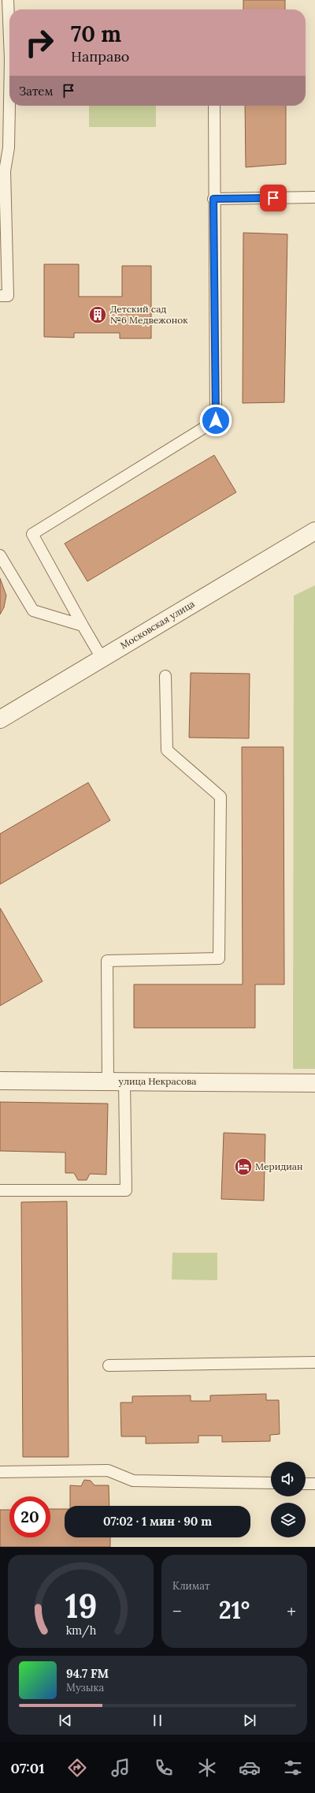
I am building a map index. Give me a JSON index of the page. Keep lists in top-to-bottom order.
{
  "streets": {
    "street": ["Московская улица", "улица Некрасова"]
  },
  "places": {
    "building": ["Детский сад №6 Медвежонок"],
    "hotel": ["Меридиан"]
  },
  "page": {
    "turn": ["70 m", "Направо"],
    "then": "Затем",
    "limit": "20",
    "trip": "07:02 · 1 мин · 90 m",
    "tile": "Климат",
    "heat": ["−", "21°", "+"],
    "song": ["94.7 FM", "Музыка"],
    "tabs": "07:01",
    "gauge": ["19", "km/h"]
  }
}
